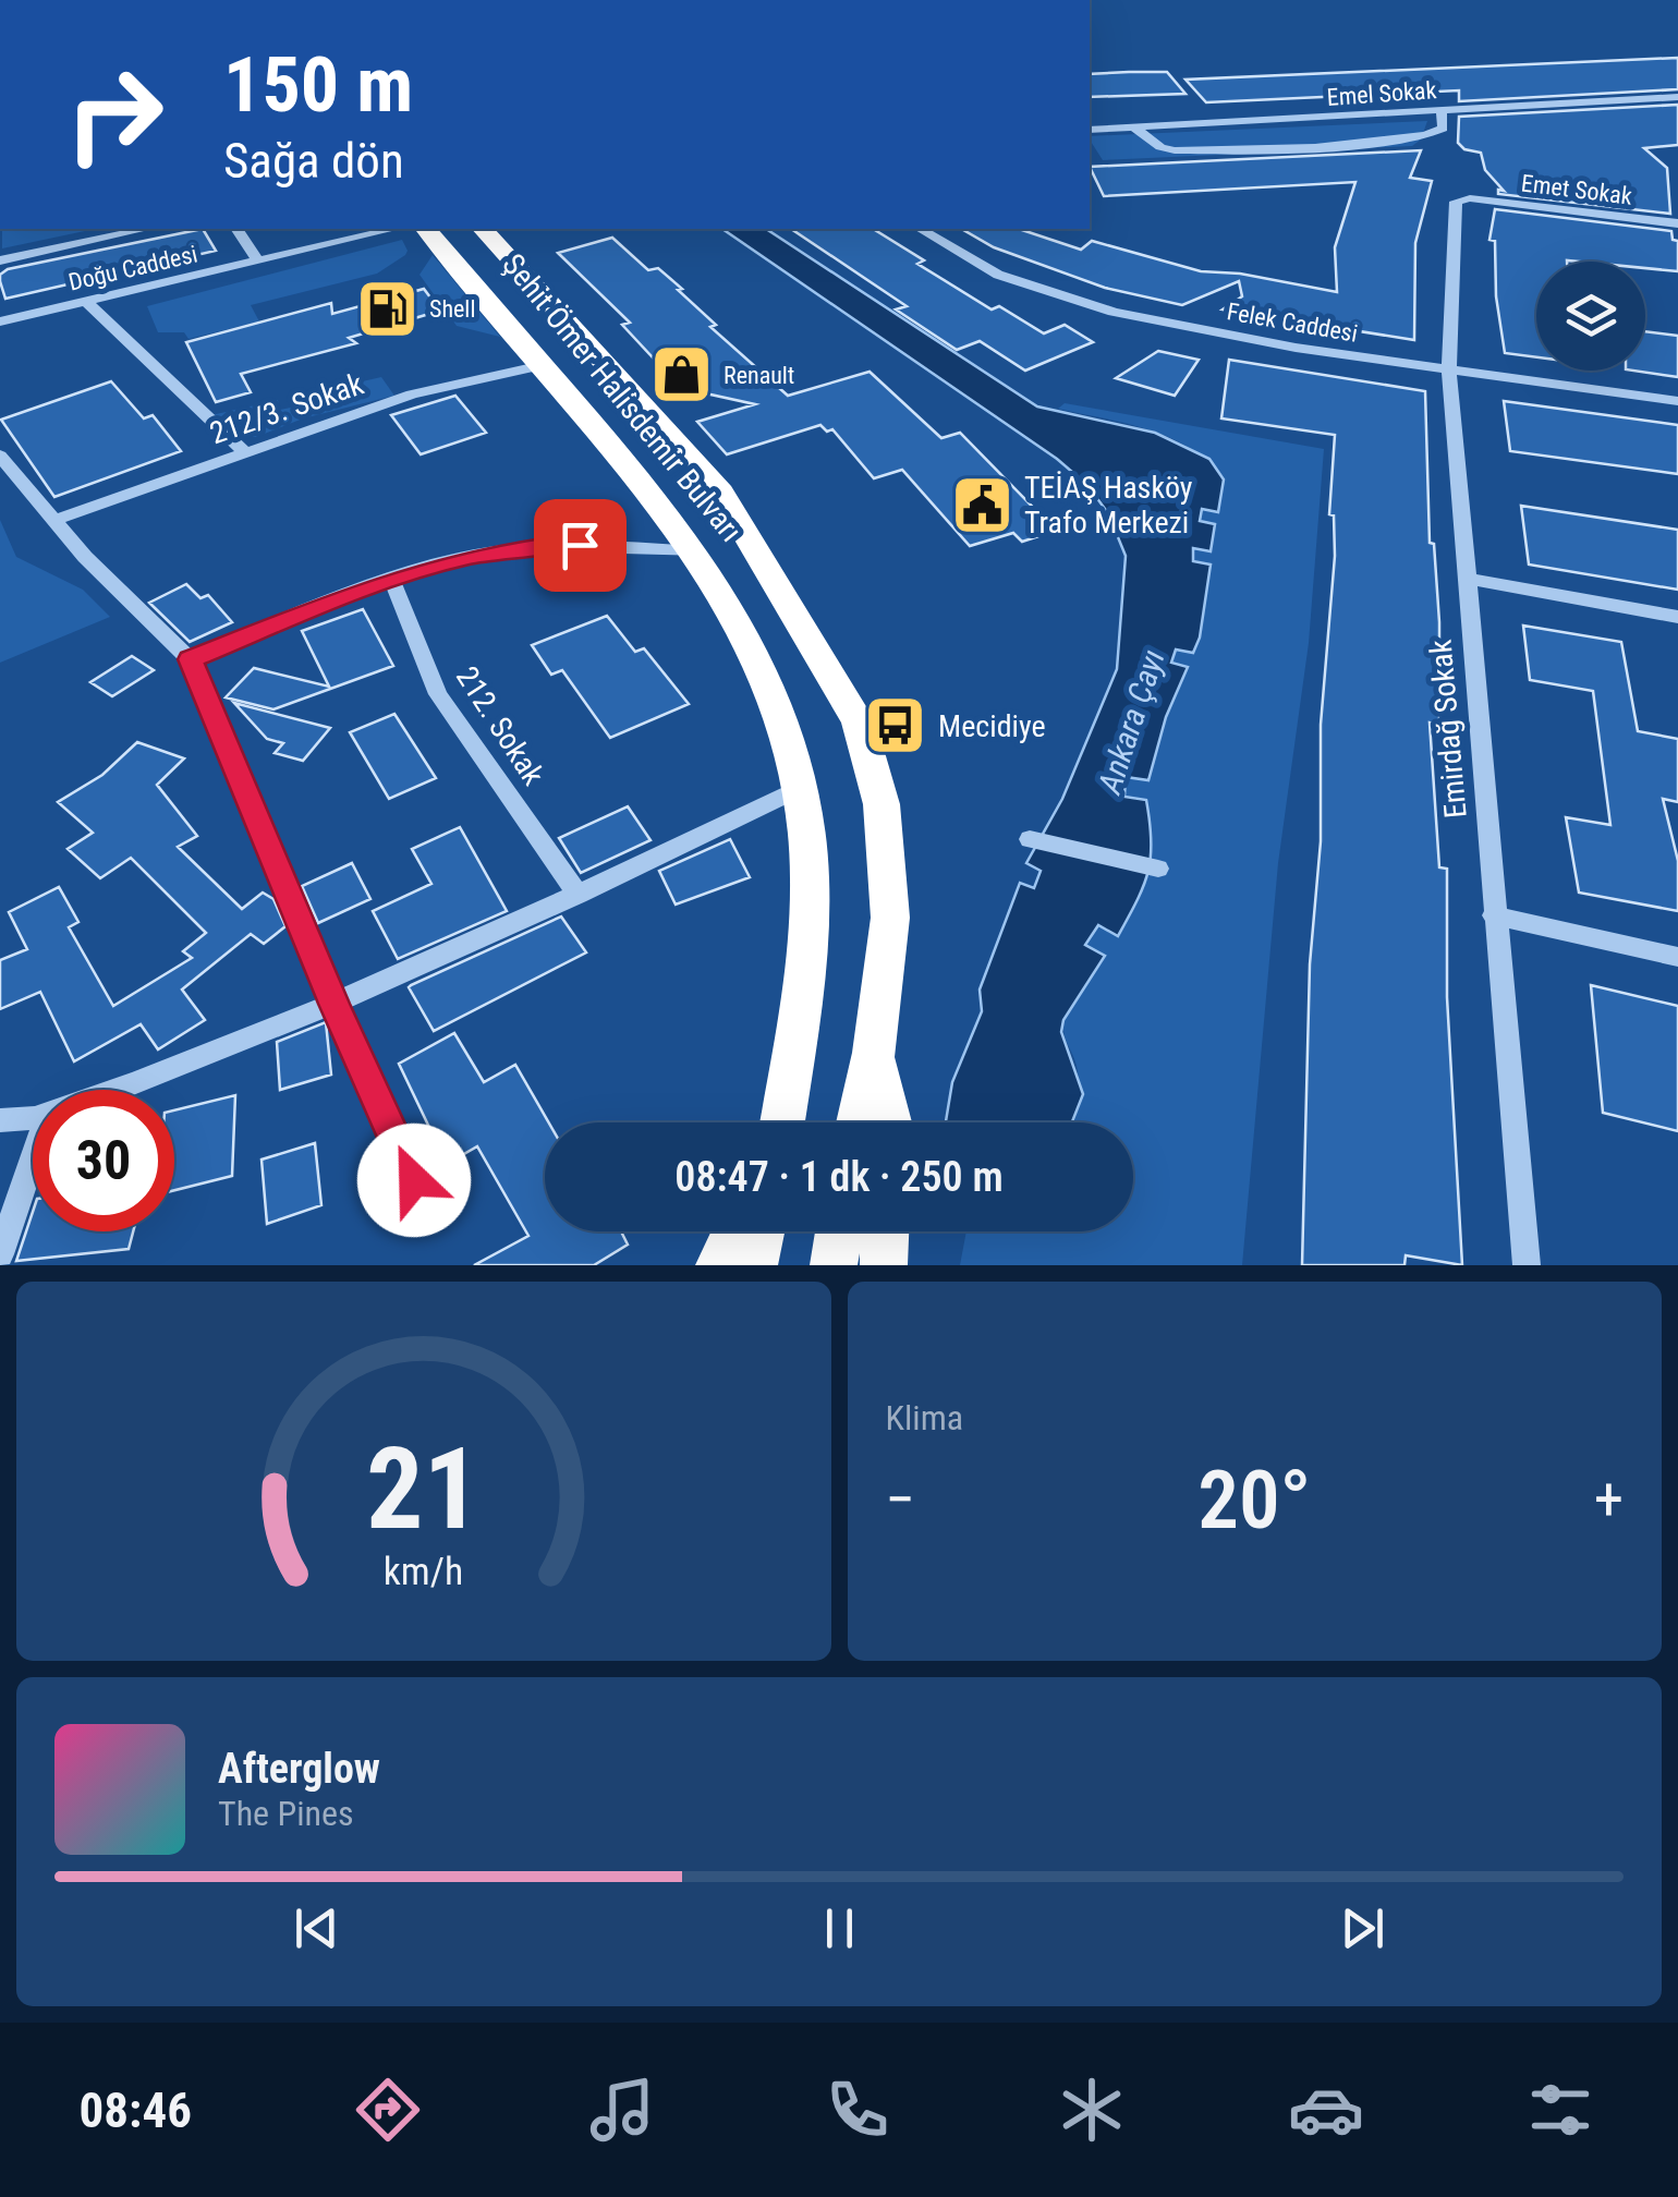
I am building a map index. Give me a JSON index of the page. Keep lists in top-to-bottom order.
{
  "streets": {
    "highway": ["Şehit Ömer Halisdemir Bulvarı"],
    "street": [
      "Emel Sokak",
      "Emet Sokak",
      "Doğu Caddesi",
      "Felek Caddesi",
      "212/3. Sokak",
      "212. Sokak",
      "Emirdağ Sokak"
    ]
  },
  "crossings": [
    ["Emet Sokak", "Emirdağ Sokak"],
    ["Felek Caddesi", "Emirdağ Sokak"],
    ["Şehit Ömer Halisdemir Bulvarı", "212/3. Sokak"]
  ],
  "water": ["Ankara Çayı"],
  "places": {
    "fuel station": ["Shell"],
    "shop": ["Renault"],
    "public building": ["TEİAŞ Hasköy Trafo Merkezi"],
    "bus stop": ["Mecidiye"]
  },
  "page": {
    "turn": ["150 m", "Sağa dön"],
    "limit": "30",
    "trip": "08:47 · 1 dk · 250 m",
    "tile": "Klima",
    "heat": ["−", "20°", "+"],
    "song": ["Afterglow", "The Pines"],
    "tabs": "08:46",
    "gauge": ["21", "km/h"]
  }
}
